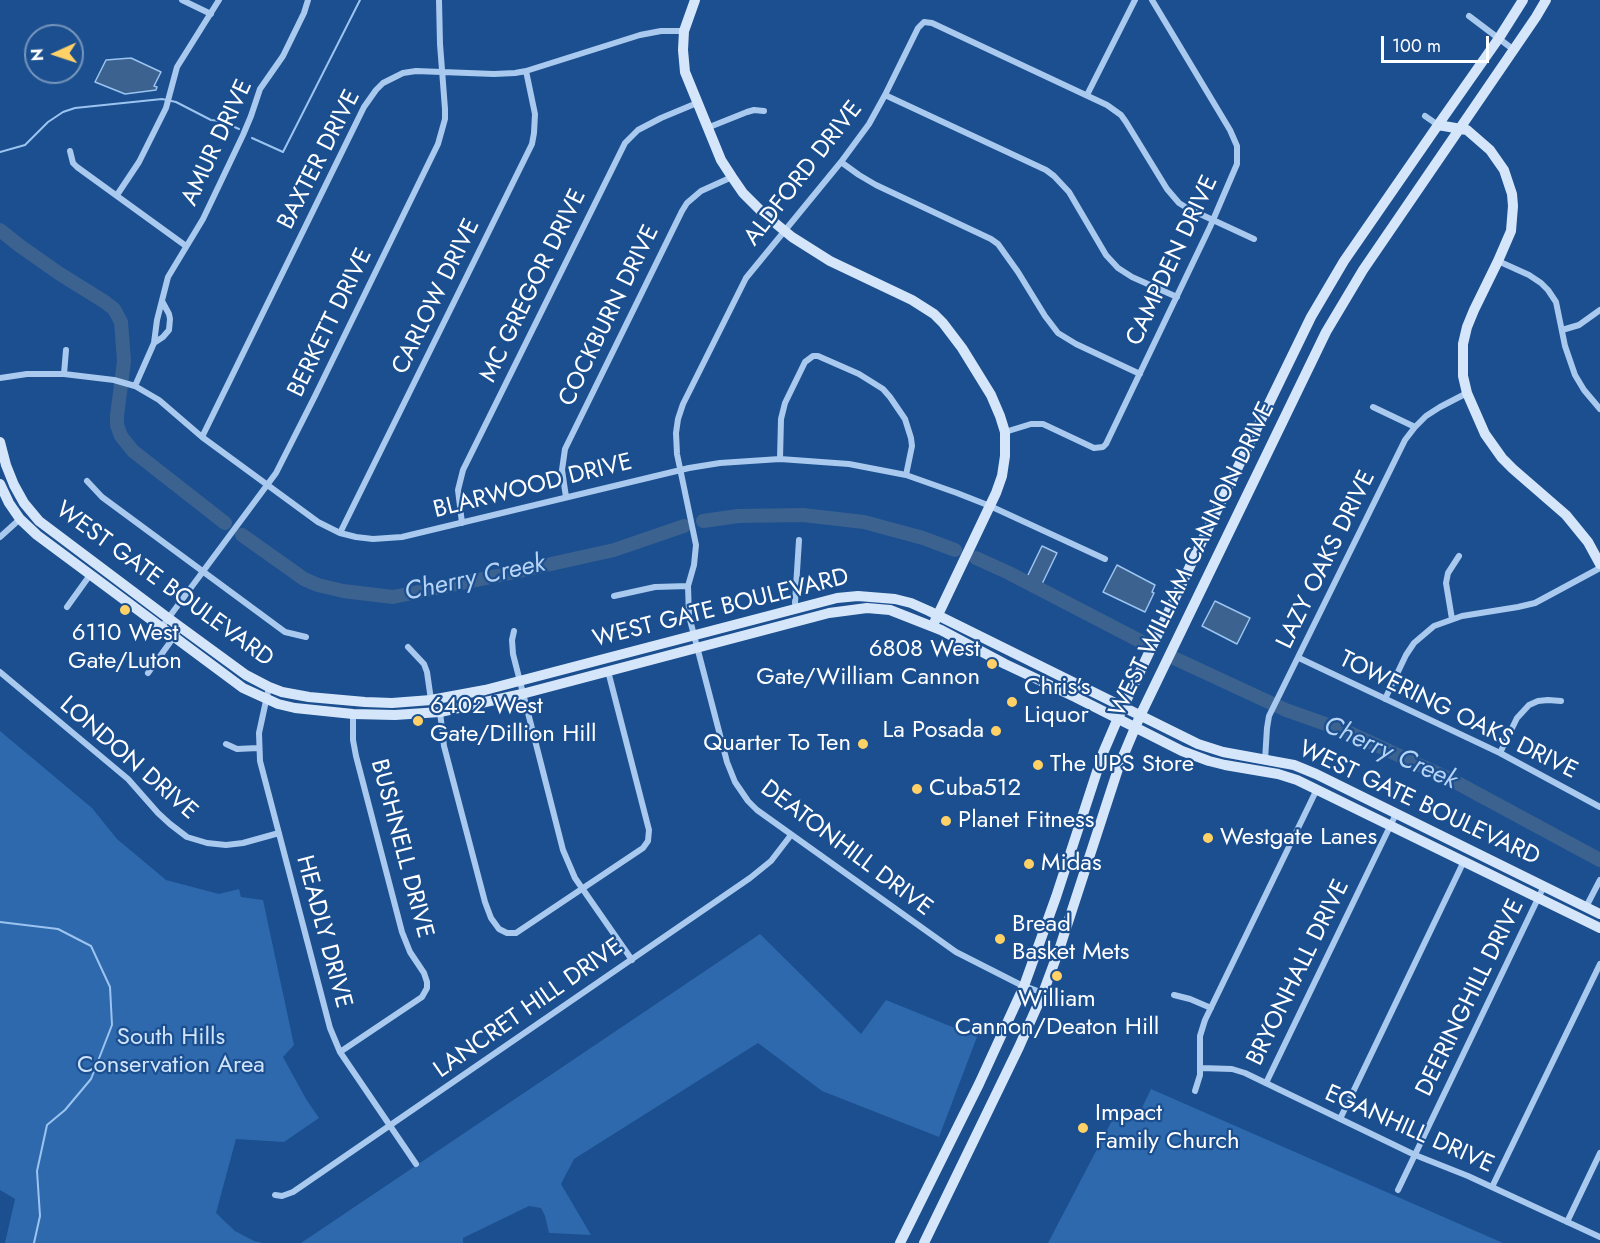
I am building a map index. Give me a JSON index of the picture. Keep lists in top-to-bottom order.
{
  "streets": {
    "main road": ["WEST WILLIAM CANNON DRIVE", "WEST GATE BOULEVARD"],
    "street": [
      "AMUR DRIVE",
      "BAXTER DRIVE",
      "ALDFORD DRIVE",
      "CAMPDEN DRIVE",
      "MC GREGOR DRIVE",
      "CARLOW DRIVE",
      "COCKBURN DRIVE",
      "BERKETT DRIVE",
      "BLARWOOD DRIVE",
      "LAZY OAKS DRIVE",
      "TOWERING OAKS DRIVE",
      "LONDON DRIVE",
      "BUSHNELL DRIVE",
      "DEATONHILL DRIVE",
      "HEADLY DRIVE",
      "BRYONHALL DRIVE",
      "DEERINGHILL DRIVE",
      "LANCRET HILL DRIVE",
      "EGANHILL DRIVE"
    ]
  },
  "crossings": [
    ["AMUR DRIVE", "BLARWOOD DRIVE"],
    ["BAXTER DRIVE", "CARLOW DRIVE"],
    ["BAXTER DRIVE", "BERKETT DRIVE"],
    ["BAXTER DRIVE", "BLARWOOD DRIVE"],
    ["ALDFORD DRIVE", "CAMPDEN DRIVE"],
    ["ALDFORD DRIVE", "BLARWOOD DRIVE"],
    ["ALDFORD DRIVE", "WEST GATE BOULEVARD"],
    ["ALDFORD DRIVE", "DEATONHILL DRIVE"],
    ["MC GREGOR DRIVE", "BLARWOOD DRIVE"],
    ["CARLOW DRIVE", "BLARWOOD DRIVE"],
    ["COCKBURN DRIVE", "BLARWOOD DRIVE"],
    ["BERKETT DRIVE", "BLARWOOD DRIVE"],
    ["BERKETT DRIVE", "WEST GATE BOULEVARD"],
    ["WEST WILLIAM CANNON DRIVE", "WEST GATE BOULEVARD"],
    ["WEST WILLIAM CANNON DRIVE", "DEATONHILL DRIVE"],
    ["LAZY OAKS DRIVE", "WEST GATE BOULEVARD"],
    ["LAZY OAKS DRIVE", "TOWERING OAKS DRIVE"],
    ["WEST GATE BOULEVARD", "BUSHNELL DRIVE"],
    ["WEST GATE BOULEVARD", "DEATONHILL DRIVE"],
    ["WEST GATE BOULEVARD", "HEADLY DRIVE"],
    ["WEST GATE BOULEVARD", "BRYONHALL DRIVE"],
    ["WEST GATE BOULEVARD", "DEERINGHILL DRIVE"],
    ["LONDON DRIVE", "HEADLY DRIVE"],
    ["BUSHNELL DRIVE", "HEADLY DRIVE"],
    ["DEATONHILL DRIVE", "LANCRET HILL DRIVE"],
    ["HEADLY DRIVE", "LANCRET HILL DRIVE"],
    ["BRYONHALL DRIVE", "EGANHILL DRIVE"],
    ["DEERINGHILL DRIVE", "EGANHILL DRIVE"]
  ],
  "water": ["Cherry Creek"],
  "parks": ["South Hills Conservation Area"],
  "places": [
    "6110 West Gate/Luton",
    "6808 West Gate/William Cannon",
    "Chris’s Liquor",
    "6402 West Gate/Dillion Hill",
    "La Posada",
    "Quarter To Ten",
    "The UPS Store",
    "Cuba512",
    "Planet Fitness",
    "Westgate Lanes",
    "Midas",
    "Bread Basket Mets",
    "William Cannon/Deaton Hill",
    "Impact Family Church"
  ],
  "scale_bar": "100 m",
  "north": "left"
}
